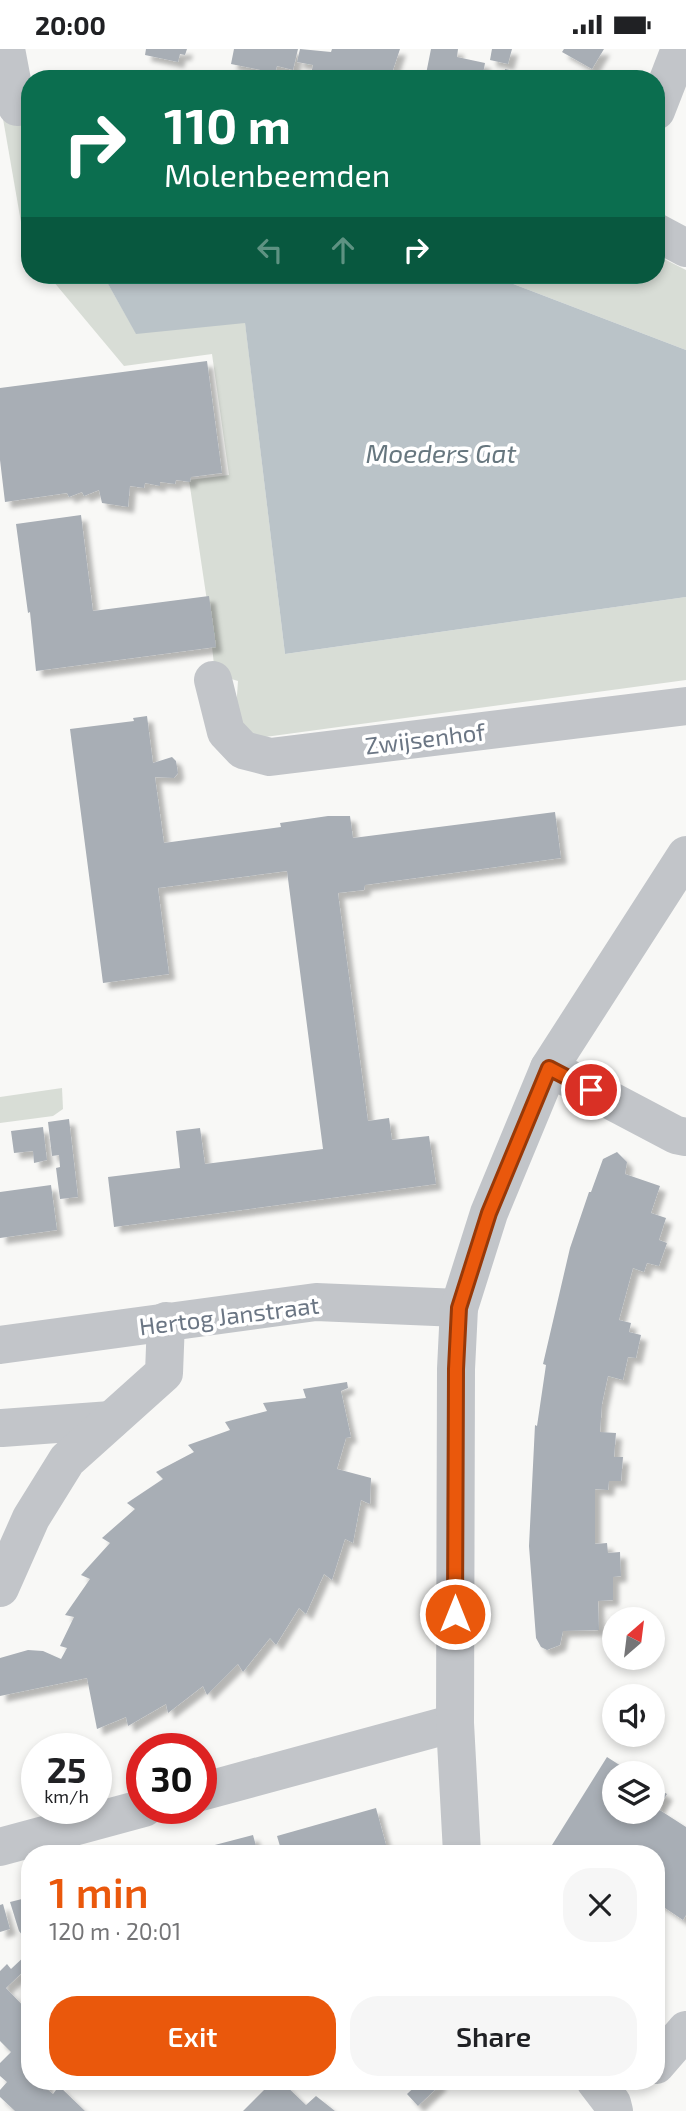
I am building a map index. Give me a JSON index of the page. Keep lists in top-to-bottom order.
{
  "streets": {
    "street": ["Zwijsenhof", "Hertog Janstraat"]
  },
  "water": ["Moeders Gat"],
  "north": "top right",
  "page": {
    "status": "20:00",
    "turn": ["110 m", "Molenbeemden"],
    "speed": "25 km/h",
    "limit": "30",
    "heading": ["1 min", "120 m · 20:01"],
    "buttons": ["Exit", "Share"]
  }
}
